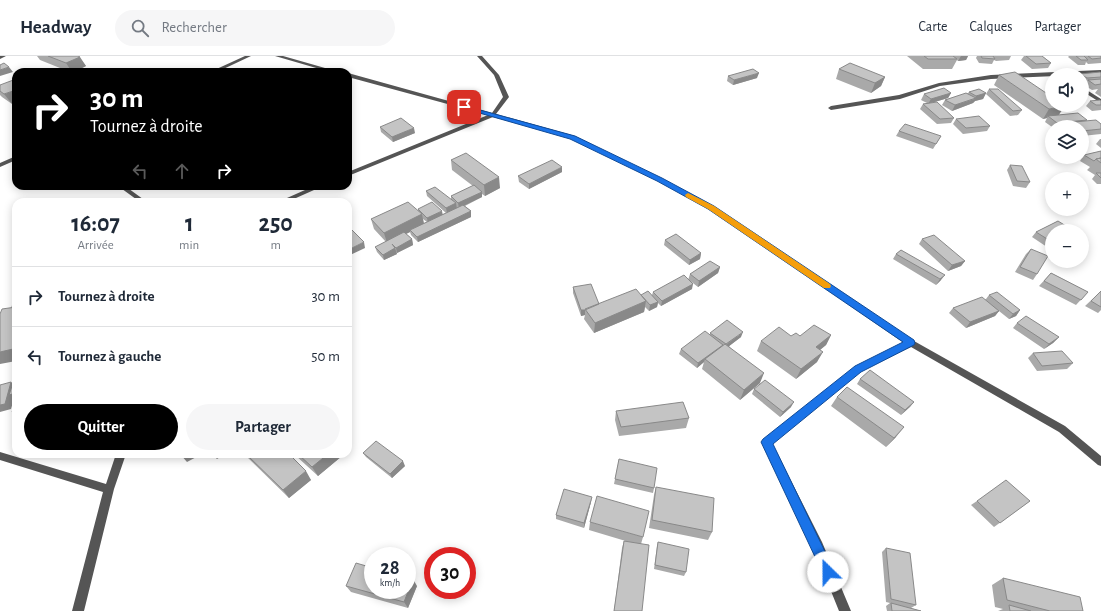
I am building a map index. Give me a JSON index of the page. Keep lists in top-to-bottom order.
{
  "page": {
    "header": "Headway",
    "search": "Rechercher",
    "nav": ["Carte", "Calques", "Partager"],
    "map_buttons": ["+", "−"],
    "turn": ["30 m", "Tournez à droite"],
    "eta": [
      "16:07",
      "Arrivée",
      "1",
      "min",
      "250",
      "m"
    ],
    "list": [
      {
        "name": "Tournez à droite",
        "value": "30 m"
      },
      {
        "name": "Tournez à gauche",
        "value": "50 m"
      }
    ],
    "buttons": ["Quitter", "Partager"],
    "speed": "28 km/h",
    "limit": "30"
  }
}
